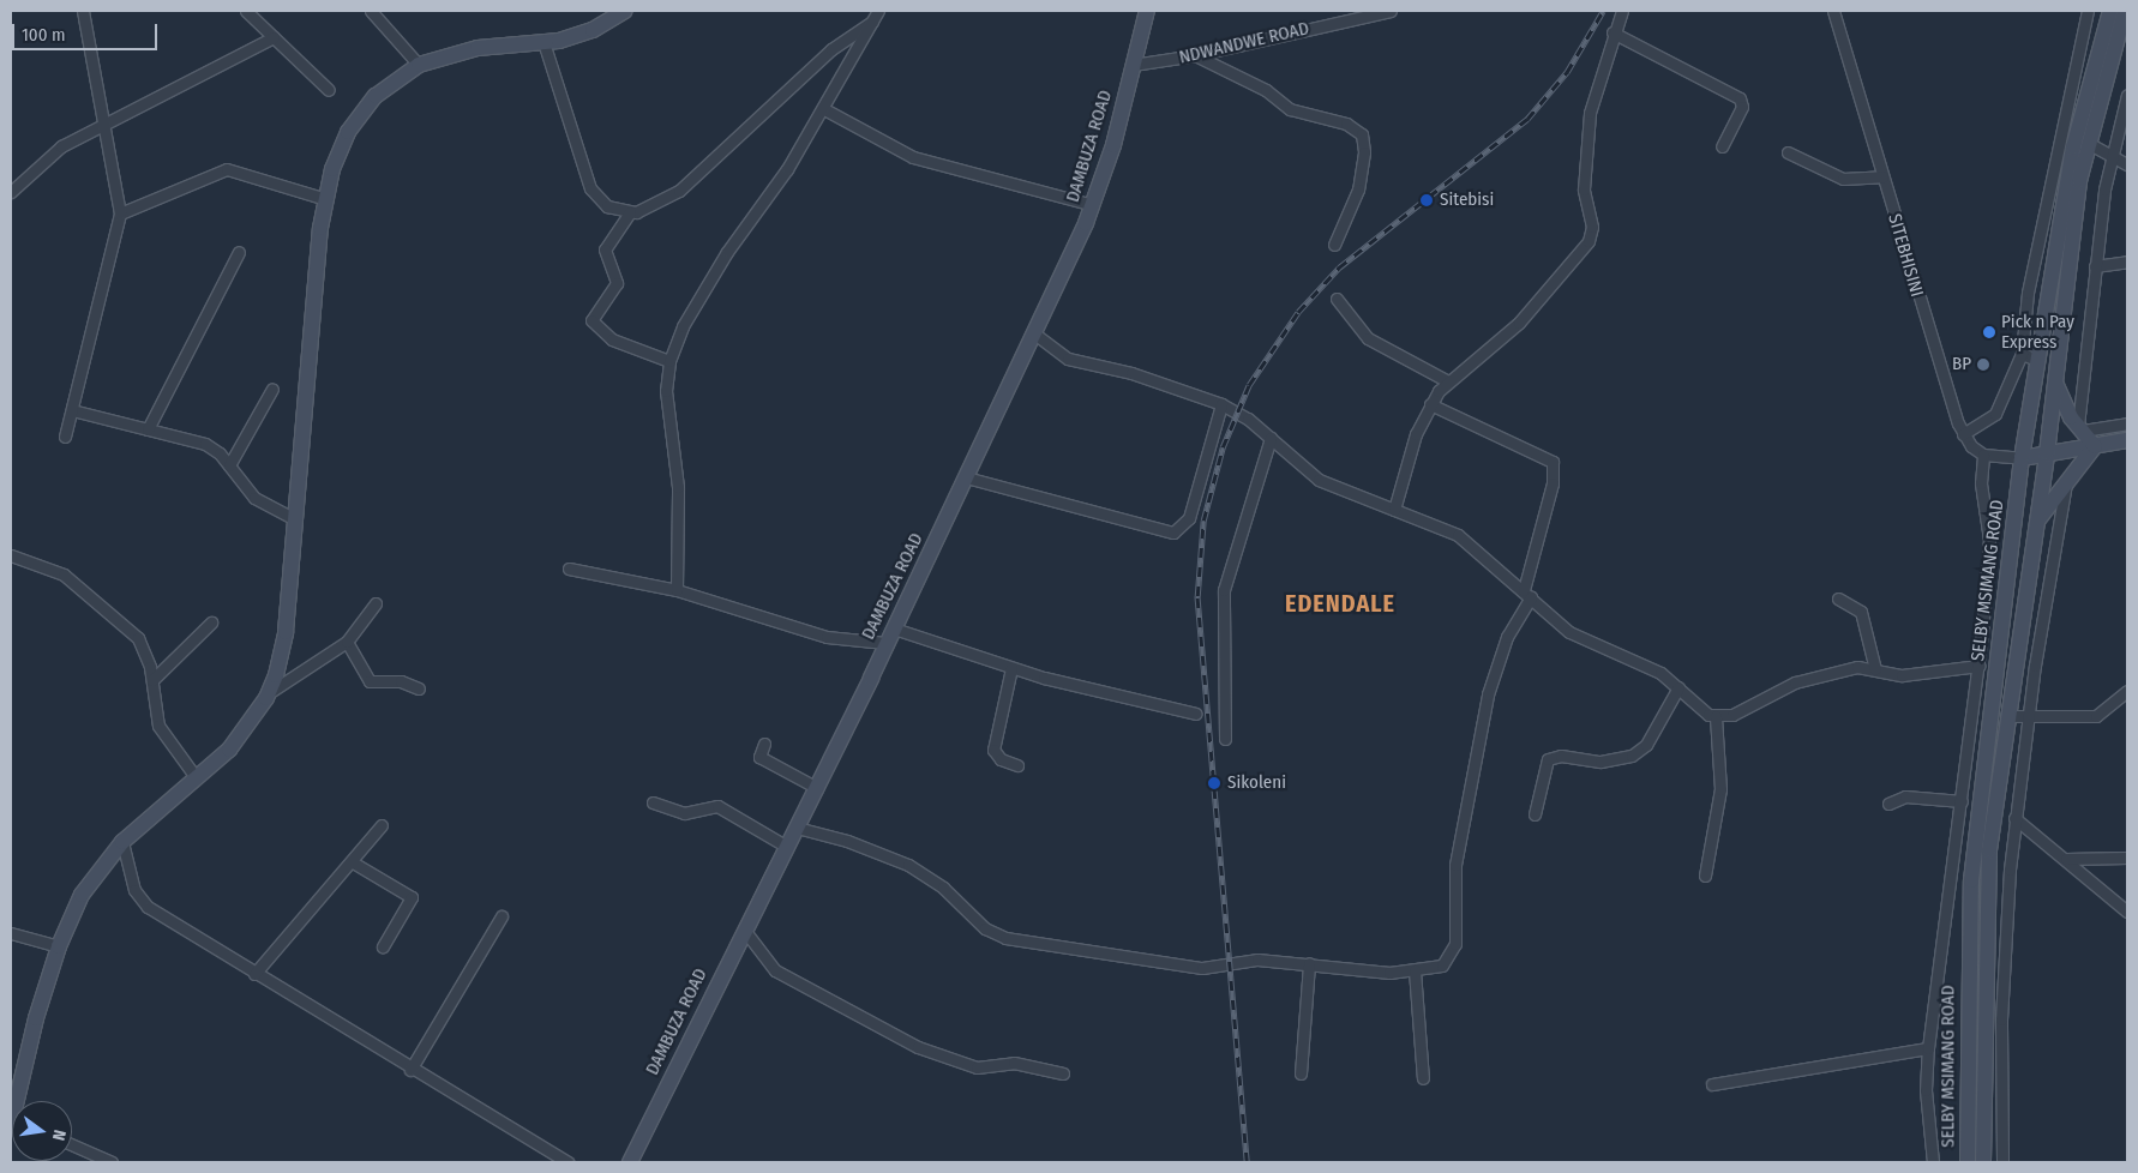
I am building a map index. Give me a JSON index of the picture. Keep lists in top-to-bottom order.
{
  "streets": {
    "street": [
      "NDWANDWE ROAD",
      "DAMBUZA ROAD",
      "SITEBHISINI",
      "SELBY MSIMANG ROAD"
    ]
  },
  "crossings": [
    ["NDWANDWE ROAD", "DAMBUZA ROAD"]
  ],
  "districts": ["EDENDALE"],
  "places": [
    "Sitebisi",
    "Pick n Pay Express",
    "BP",
    "Sikoleni"
  ],
  "scale_bar": "100 m",
  "north": "right"
}
